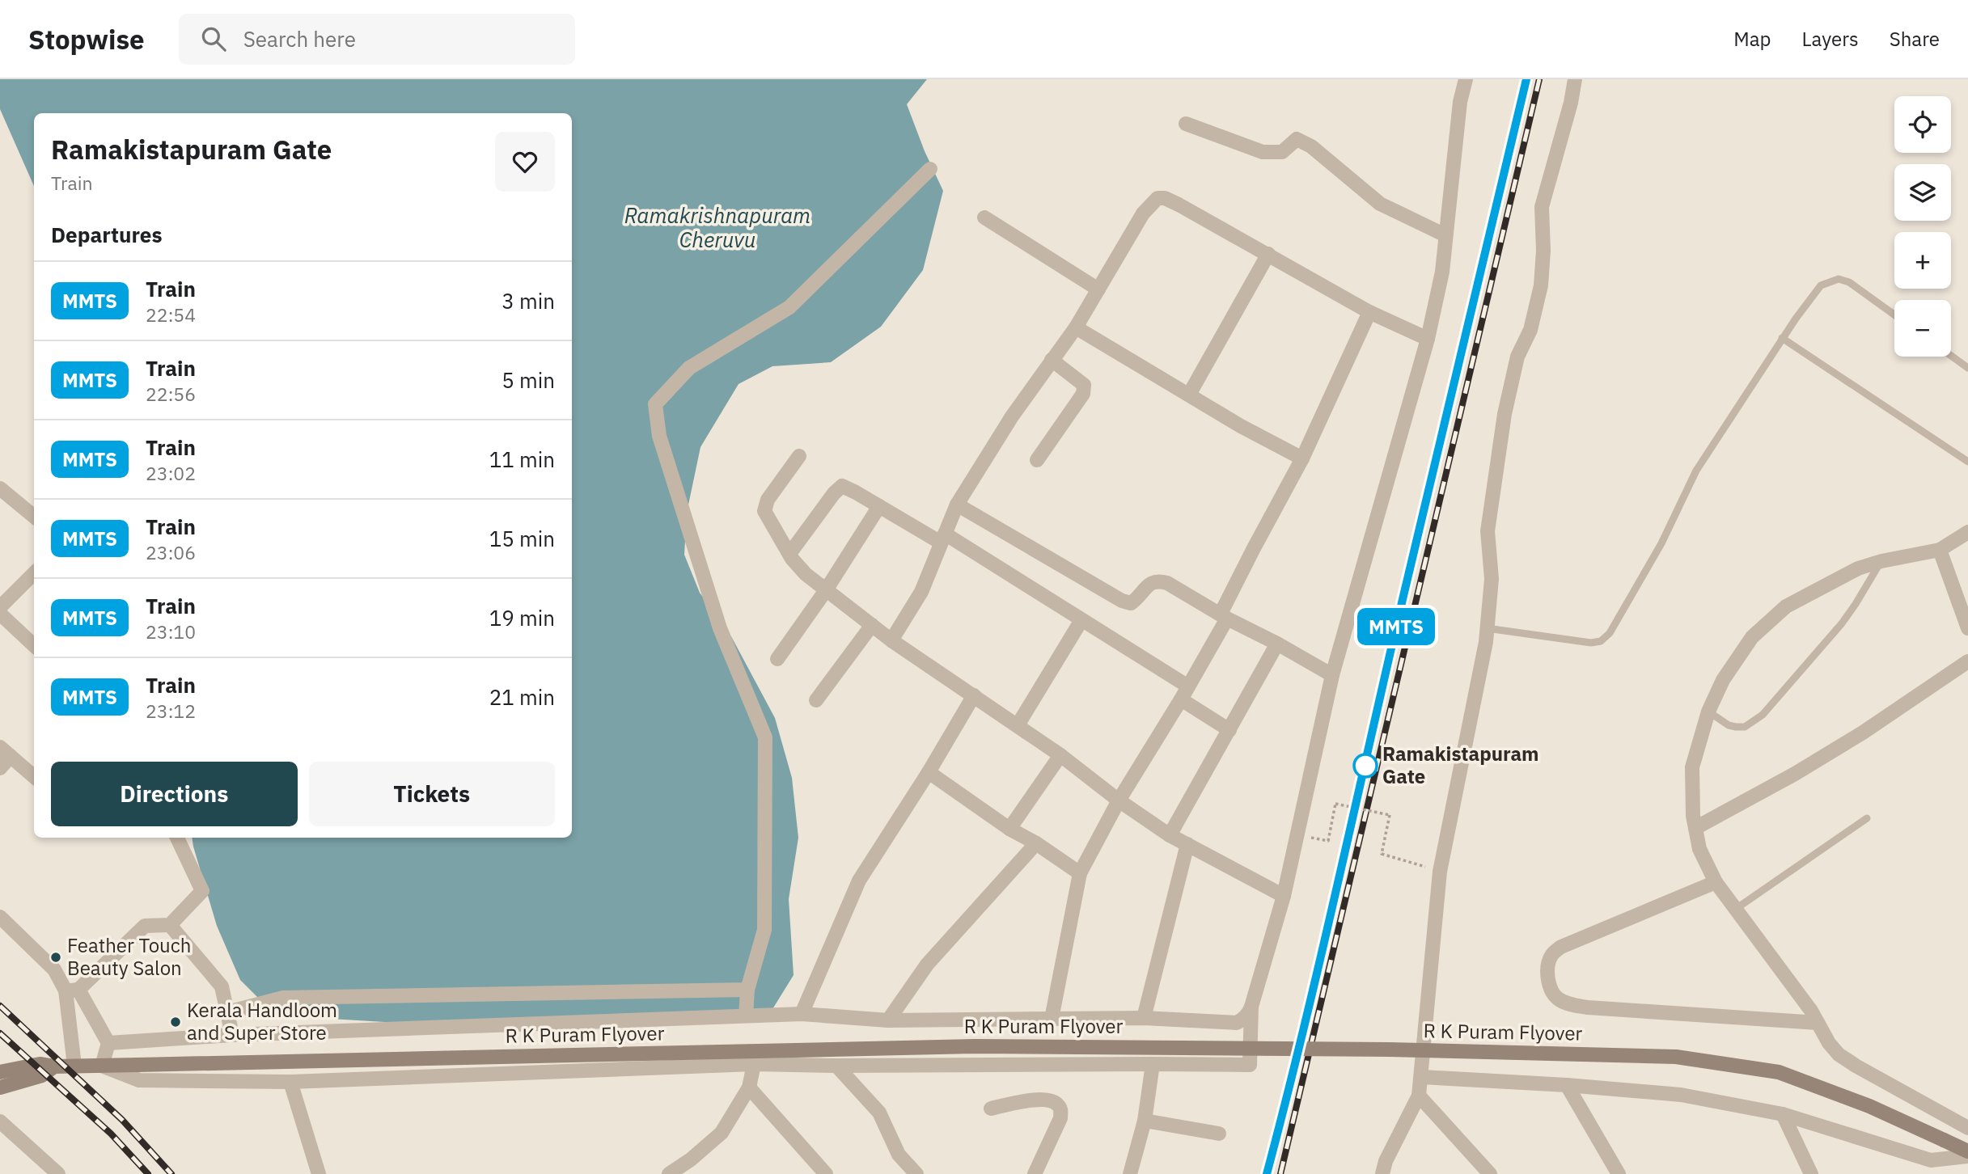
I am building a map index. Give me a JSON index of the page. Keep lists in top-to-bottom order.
{
  "streets": {
    "main road": ["R K Puram Flyover"]
  },
  "water": ["Ramakrishnapuram Cheruvu"],
  "places": ["Ramakistapuram Gate", "Feather Touch Beauty Salon", "Kerala Handloom and Super Store"],
  "page": {
    "header": "Stopwise",
    "search": "Search here",
    "nav": ["Map", "Layers", "Share"],
    "on_map": "MMTS",
    "map_buttons": ["+", "−"],
    "heading": [
      ["Ramakistapuram Gate", "Train"],
      "Departures"
    ],
    "list": [
      {
        "mark": "MMTS",
        "name": "Train",
        "note": "22:54",
        "value": "3 min"
      },
      {
        "mark": "MMTS",
        "name": "Train",
        "note": "22:56",
        "value": "5 min"
      },
      {
        "mark": "MMTS",
        "name": "Train",
        "note": "23:02",
        "value": "11 min"
      },
      {
        "mark": "MMTS",
        "name": "Train",
        "note": "23:06",
        "value": "15 min"
      },
      {
        "mark": "MMTS",
        "name": "Train",
        "note": "23:10",
        "value": "19 min"
      },
      {
        "mark": "MMTS",
        "name": "Train",
        "note": "23:12",
        "value": "21 min"
      }
    ],
    "buttons": ["Directions", "Tickets"]
  }
}
